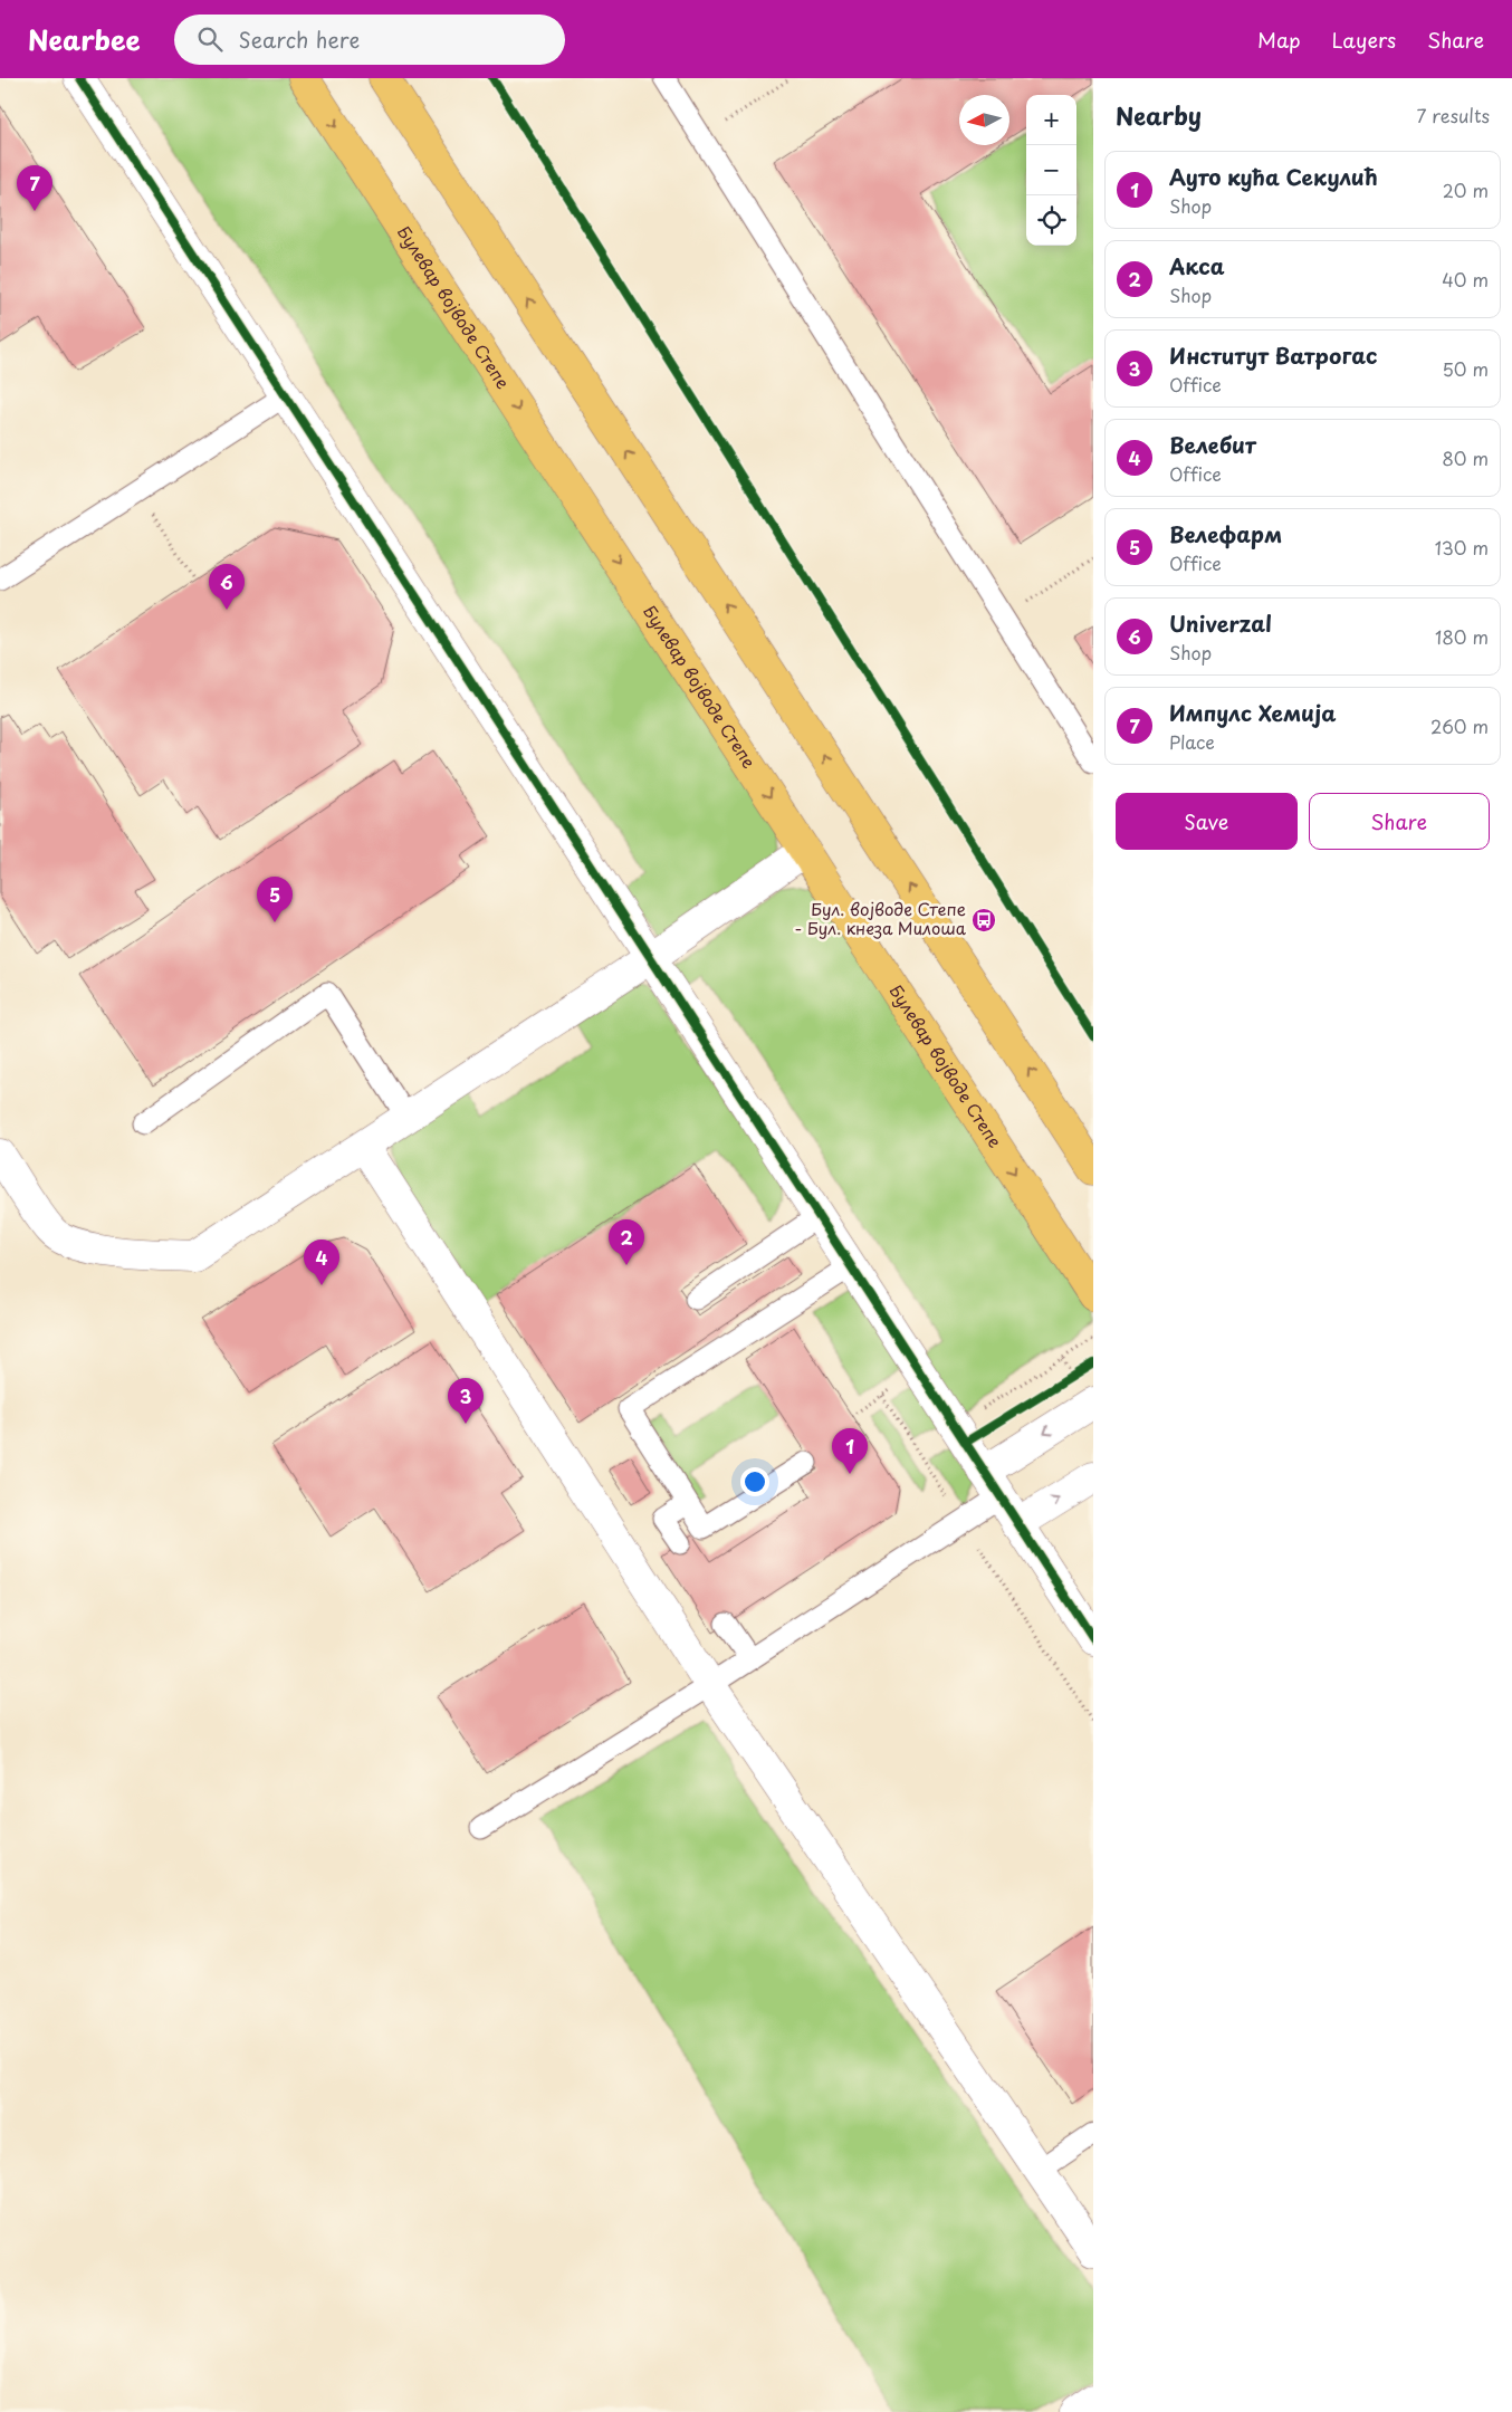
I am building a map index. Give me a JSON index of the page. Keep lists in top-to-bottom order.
{
  "streets": {
    "main road": ["Булевар војводе Степе"]
  },
  "places": {
    "bus stop": ["Бул. војводе Степе - Бул. кнеза Милоша"]
  },
  "north": "left",
  "page": {
    "header": "Nearbee",
    "search": "Search here",
    "nav": ["Map", "Layers", "Share"],
    "heading": ["Nearby", "7 results"],
    "map_buttons": ["+", "−"],
    "list": [
      {
        "mark": "1",
        "name": "Ауто кућа Секулић",
        "note": "Shop",
        "value": "20 m"
      },
      {
        "mark": "2",
        "name": "Акса",
        "note": "Shop",
        "value": "40 m"
      },
      {
        "mark": "3",
        "name": "Институт Ватрогас",
        "note": "Office",
        "value": "50 m"
      },
      {
        "mark": "4",
        "name": "Велебит",
        "note": "Office",
        "value": "80 m"
      },
      {
        "mark": "5",
        "name": "Велефарм",
        "note": "Office",
        "value": "130 m"
      },
      {
        "mark": "6",
        "name": "Univerzal",
        "note": "Shop",
        "value": "180 m"
      },
      {
        "mark": "7",
        "name": "Импулс Хемија",
        "note": "Place",
        "value": "260 m"
      }
    ],
    "pins": [
      "7",
      "6",
      "5",
      "2",
      "4",
      "3",
      "1"
    ],
    "buttons": ["Save", "Share"]
  }
}
